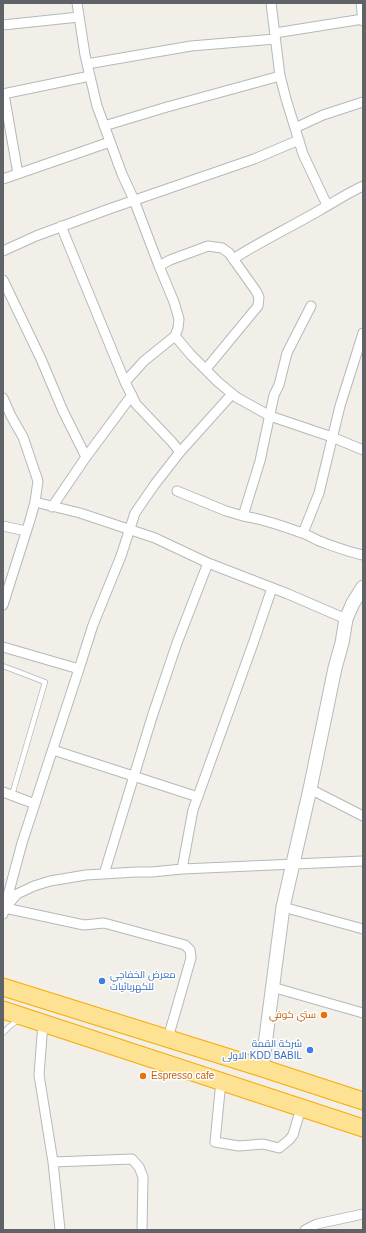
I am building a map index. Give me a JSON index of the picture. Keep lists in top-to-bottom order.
{
  "places": [
    "معرض الخفاجي للكهربائيات",
    "ستي كوفي",
    "شركة القمة الاولى KDD BABIL",
    "Espresso cafe"
  ]
}
